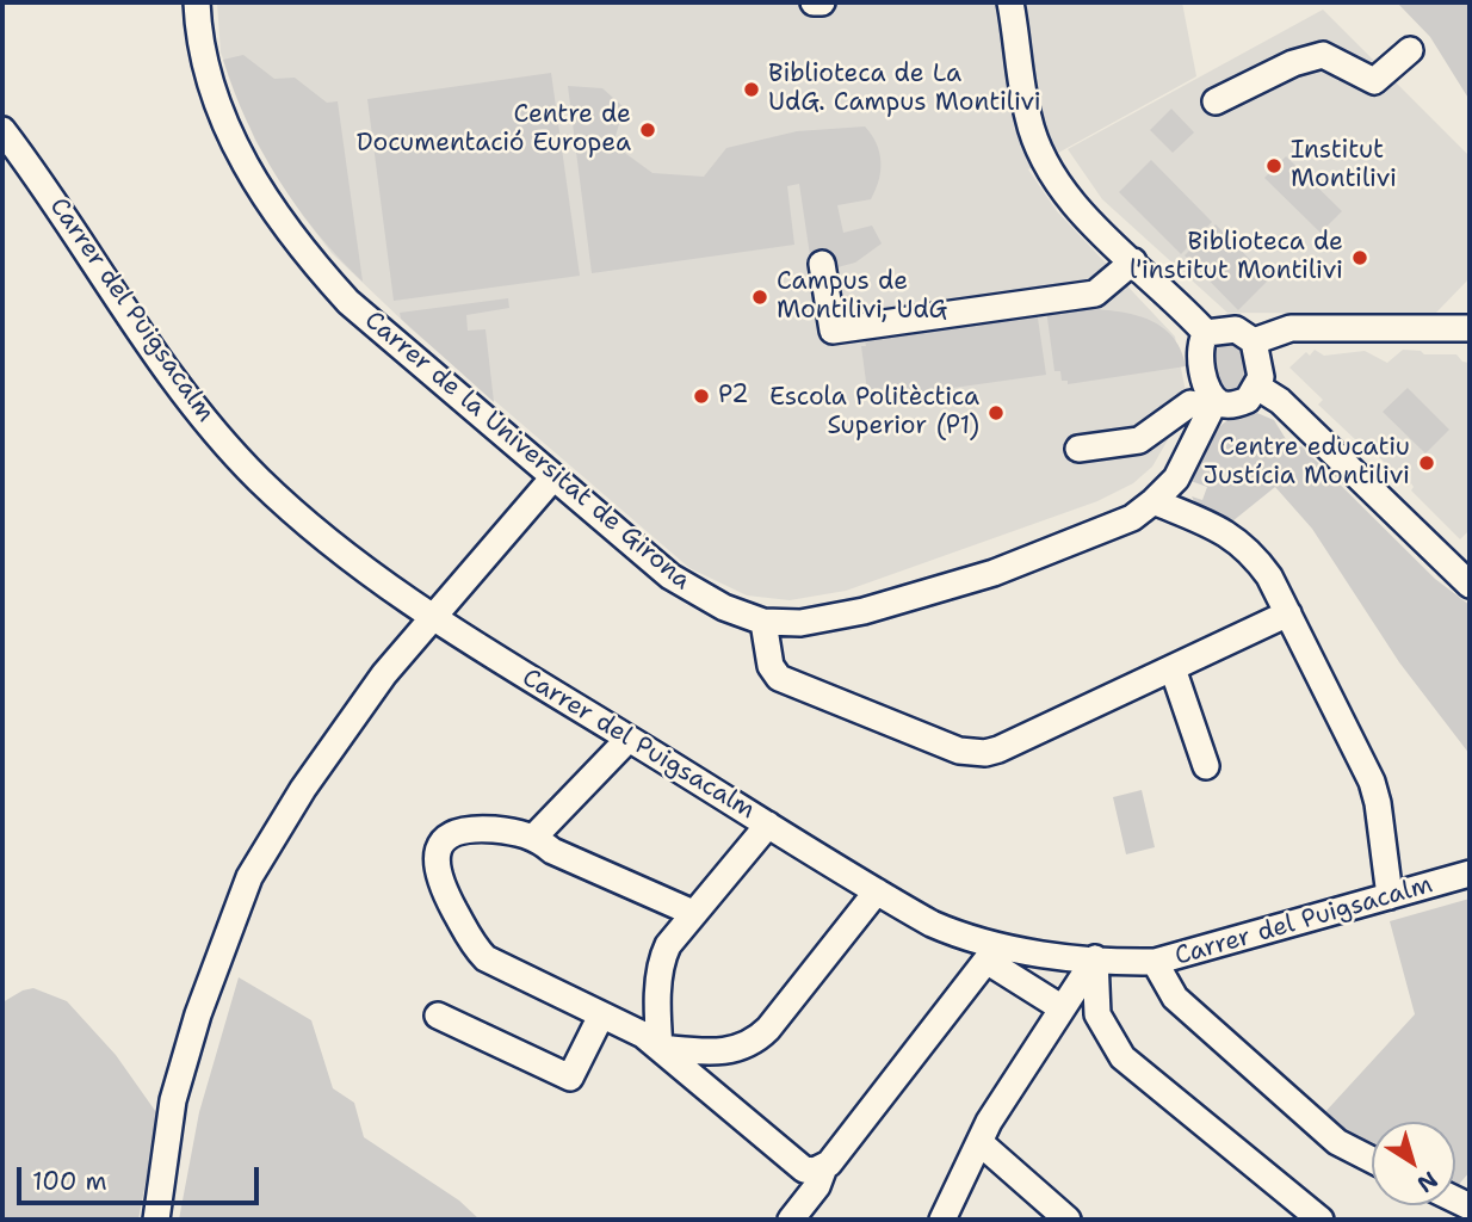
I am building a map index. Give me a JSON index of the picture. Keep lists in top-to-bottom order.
{
  "streets": {
    "street": ["Carrer del Puigsacalm", "Carrer de la Universitat de Girona"]
  },
  "places": [
    "Biblioteca de La UdG. Campus Montilivi",
    "Centre de Documentació Europea",
    "Institut Montilivi",
    "Biblioteca de l'institut Montilivi",
    "Campus de Montilivi, UdG",
    "P2",
    "Escola Politèctica Superior (P1)",
    "Centre educatiu Justícia Montilivi"
  ],
  "scale_bar": "100 m",
  "north": "bottom right"
}
